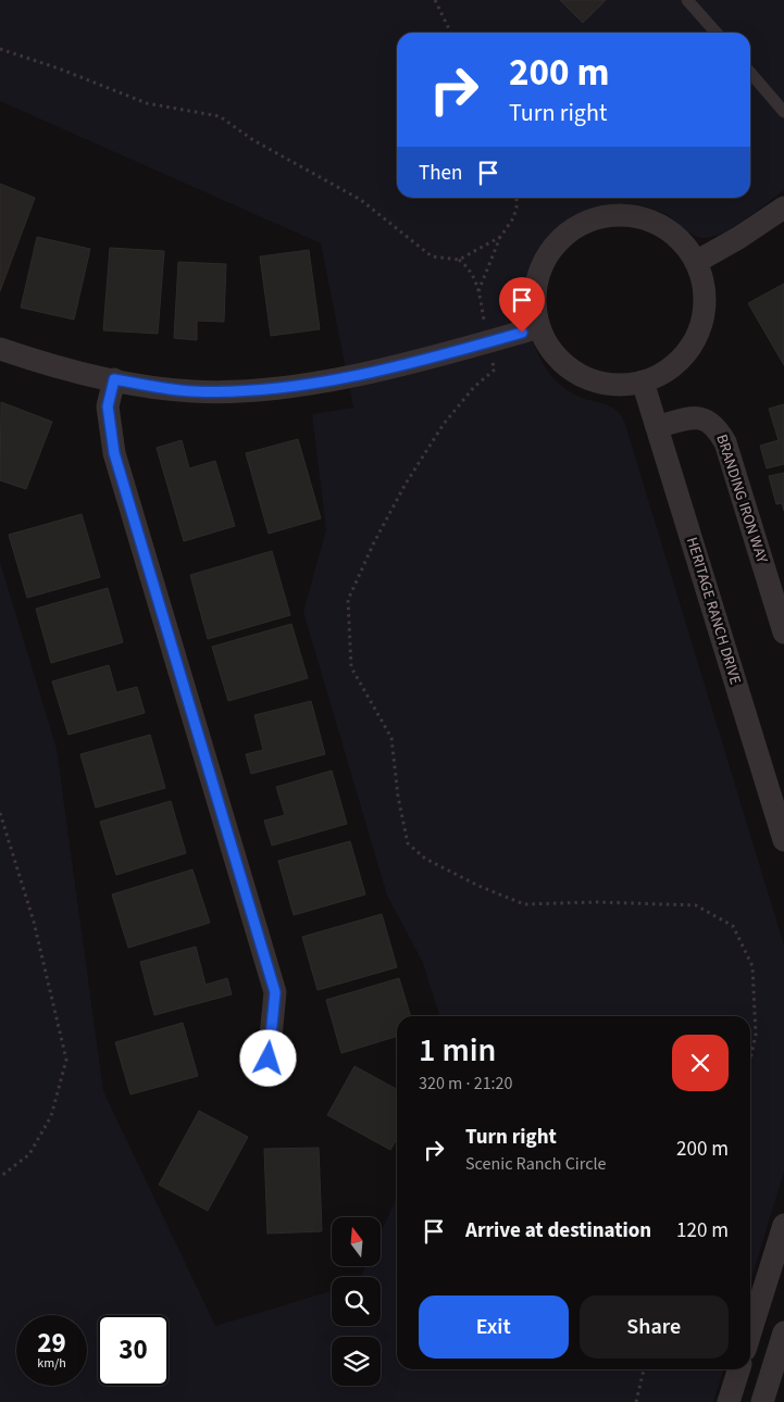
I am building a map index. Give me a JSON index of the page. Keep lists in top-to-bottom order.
{
  "streets": {
    "street": ["BRANDING IRON WAY", "HERITAGE RANCH DRIVE"]
  },
  "crossings": [
    ["BRANDING IRON WAY", "HERITAGE RANCH DRIVE"]
  ],
  "north": "top",
  "page": {
    "turn": ["200 m", "Turn right"],
    "then": "Then",
    "heading": ["1 min", "320 m · 21:20"],
    "list": [
      {
        "name": "Turn right",
        "note": "Scenic Ranch Circle",
        "value": "200 m"
      },
      {
        "name": "Arrive at destination",
        "value": "120 m"
      }
    ],
    "buttons": ["Exit", "Share"],
    "speed": "29 km/h",
    "limit": "30"
  }
}
